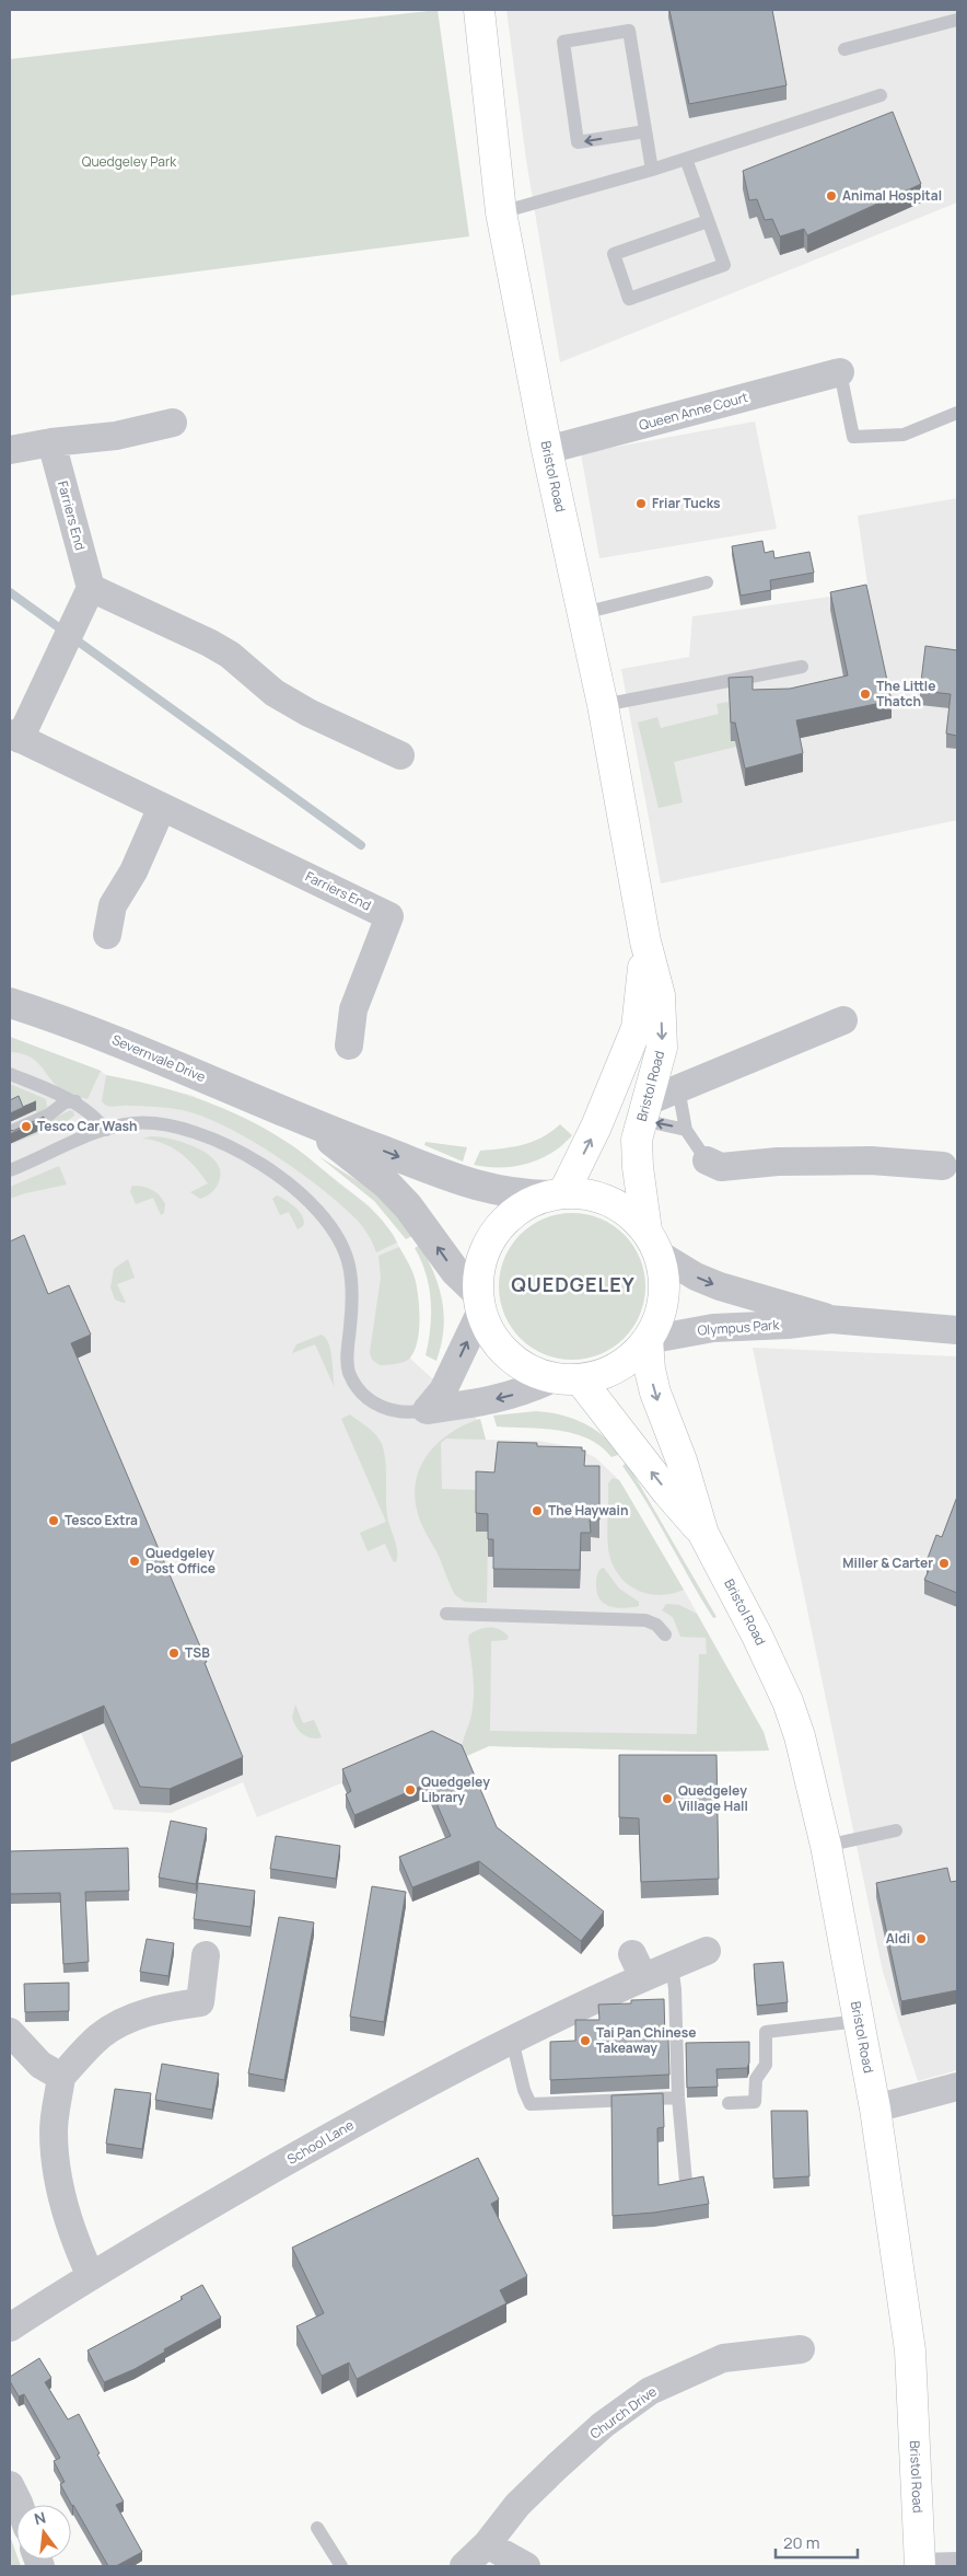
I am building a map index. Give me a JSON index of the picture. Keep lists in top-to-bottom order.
{
  "streets": {
    "main road": ["Bristol Road"],
    "street": [
      "Queen Anne Court",
      "Farriers End",
      "Severnvale Drive",
      "Olympus Park",
      "School Lane",
      "Church Drive"
    ]
  },
  "crossings": [
    ["Queen Anne Court", "Bristol Road"],
    ["Bristol Road", "Severnvale Drive"],
    ["Bristol Road", "Olympus Park"],
    ["Severnvale Drive", "Olympus Park"]
  ],
  "districts": ["QUEDGELEY"],
  "parks": ["Quedgeley Park"],
  "places": [
    "Animal Hospital",
    "Friar Tucks",
    "The Little Thatch",
    "Tesco Car Wash",
    "The Haywain",
    "Tesco Extra",
    "Quedgeley Post Office",
    "Miller & Carter",
    "TSB",
    "Quedgeley Library",
    "Quedgeley Village Hall",
    "Aldi",
    "Tai Pan Chinese Takeaway"
  ],
  "scale_bar": "20 m",
  "north": "top"
}
